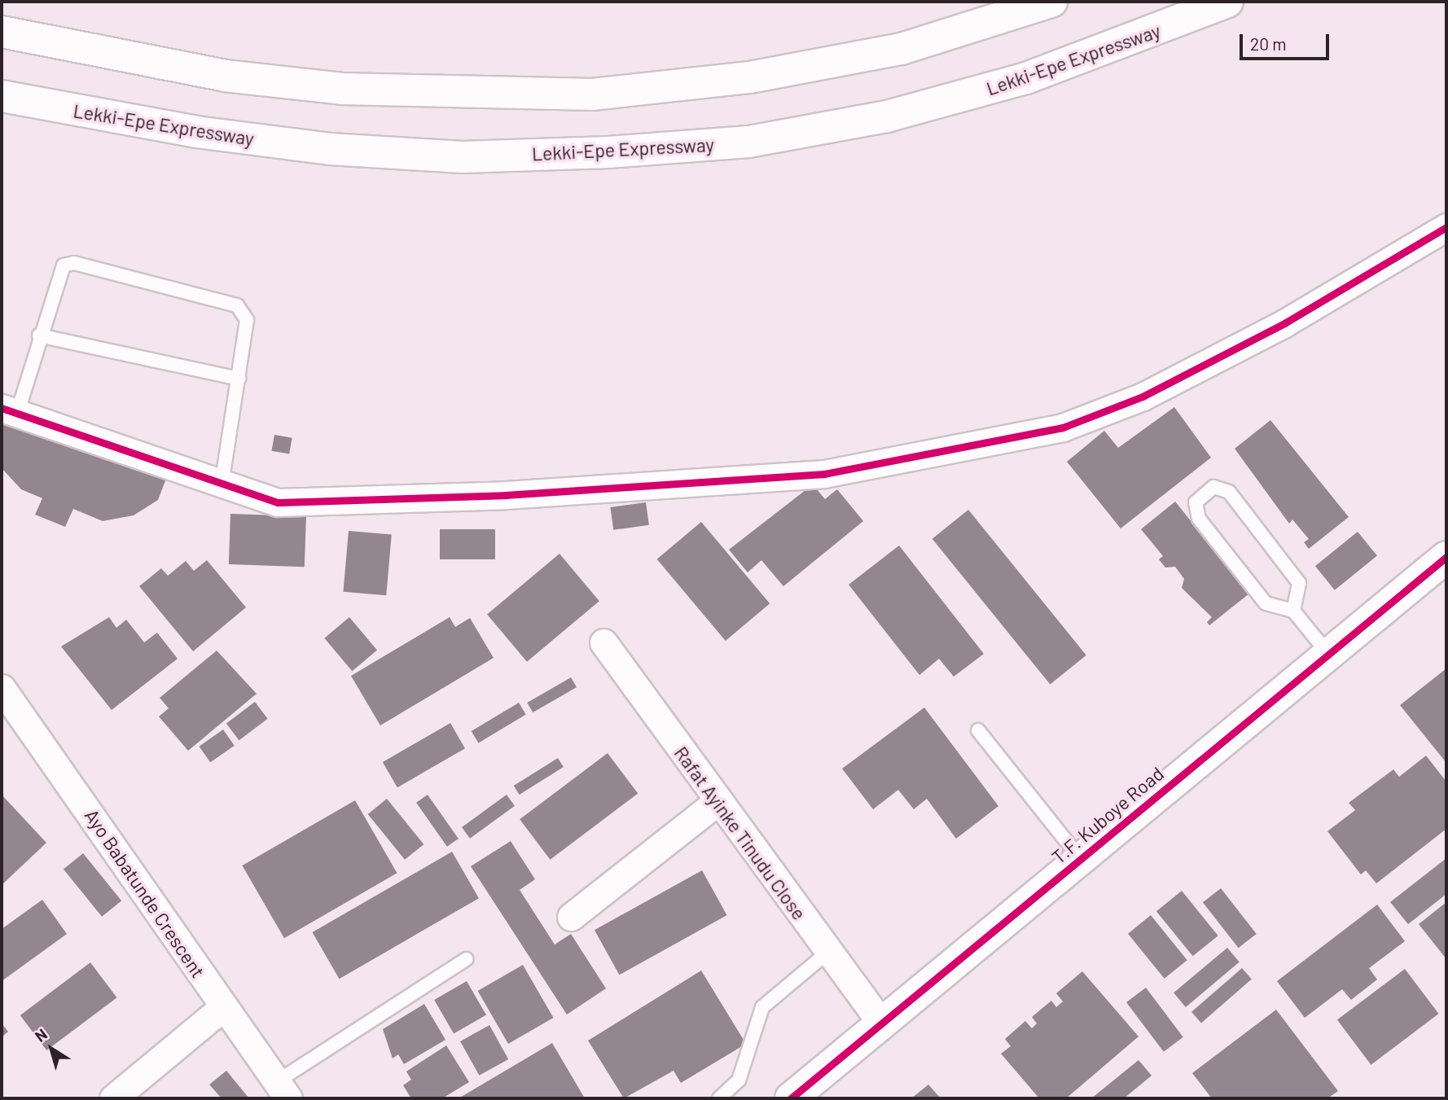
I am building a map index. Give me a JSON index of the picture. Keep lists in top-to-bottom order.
{
  "streets": {
    "main road": ["Lekki-Epe Expressway", "T.F. Kuboye Road"],
    "street": ["Rafat Ayinke Tinudu Close", "Ayo Babatunde Crescent"]
  },
  "crossings": [
    ["T.F. Kuboye Road", "Rafat Ayinke Tinudu Close"]
  ],
  "scale_bar": "20 m",
  "north": "top left"
}
